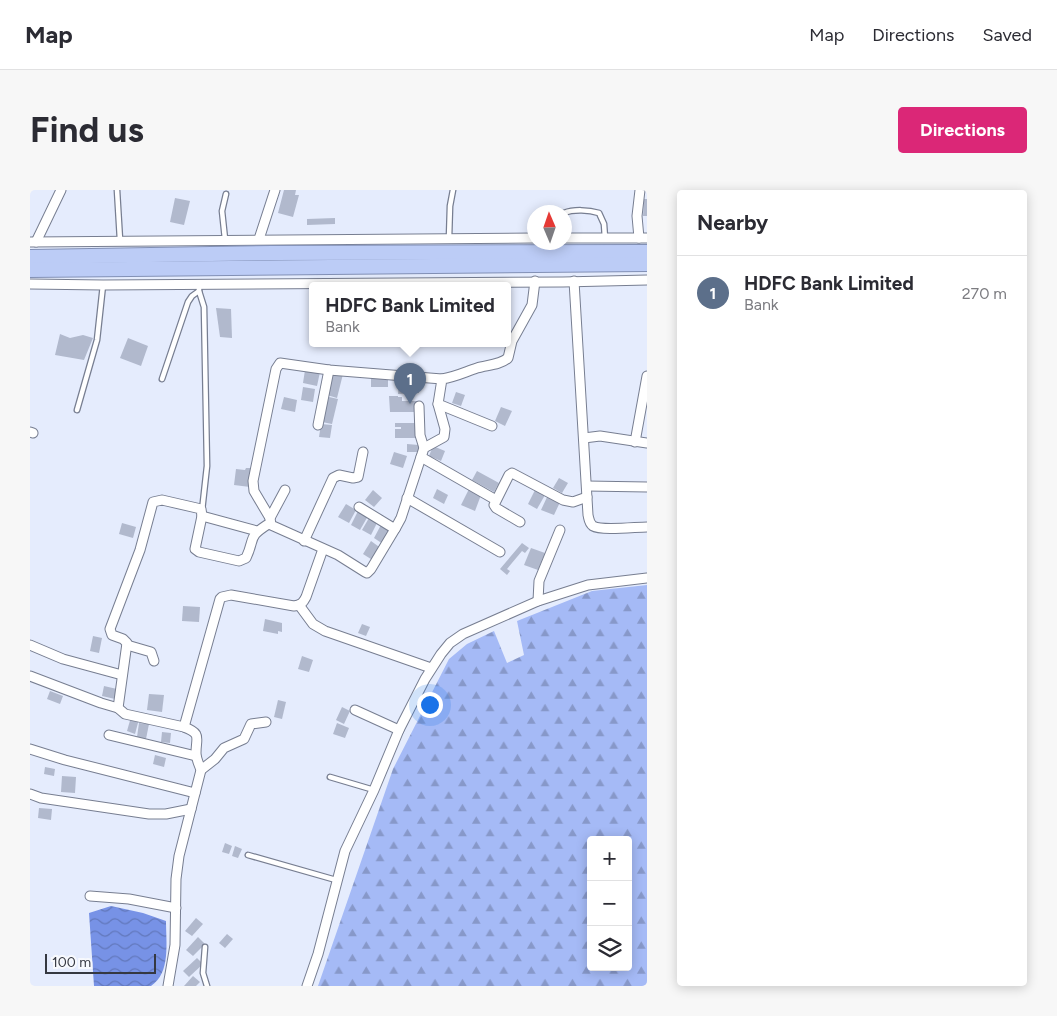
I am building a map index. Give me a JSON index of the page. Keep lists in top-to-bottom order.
{
  "scale_bar": "100 m",
  "north": "top",
  "page": {
    "header": "Map",
    "nav": ["Map", "Directions", "Saved"],
    "buttons": "Directions",
    "title": "Find us",
    "heading": "Nearby",
    "list": [
      {
        "mark": "1",
        "name": "HDFC Bank Limited",
        "note": "Bank",
        "value": "270 m"
      }
    ],
    "popup": ["HDFC Bank Limited", "Bank"],
    "pins": "1",
    "map_buttons": ["+", "−"],
    "scale": "100 m"
  }
}
